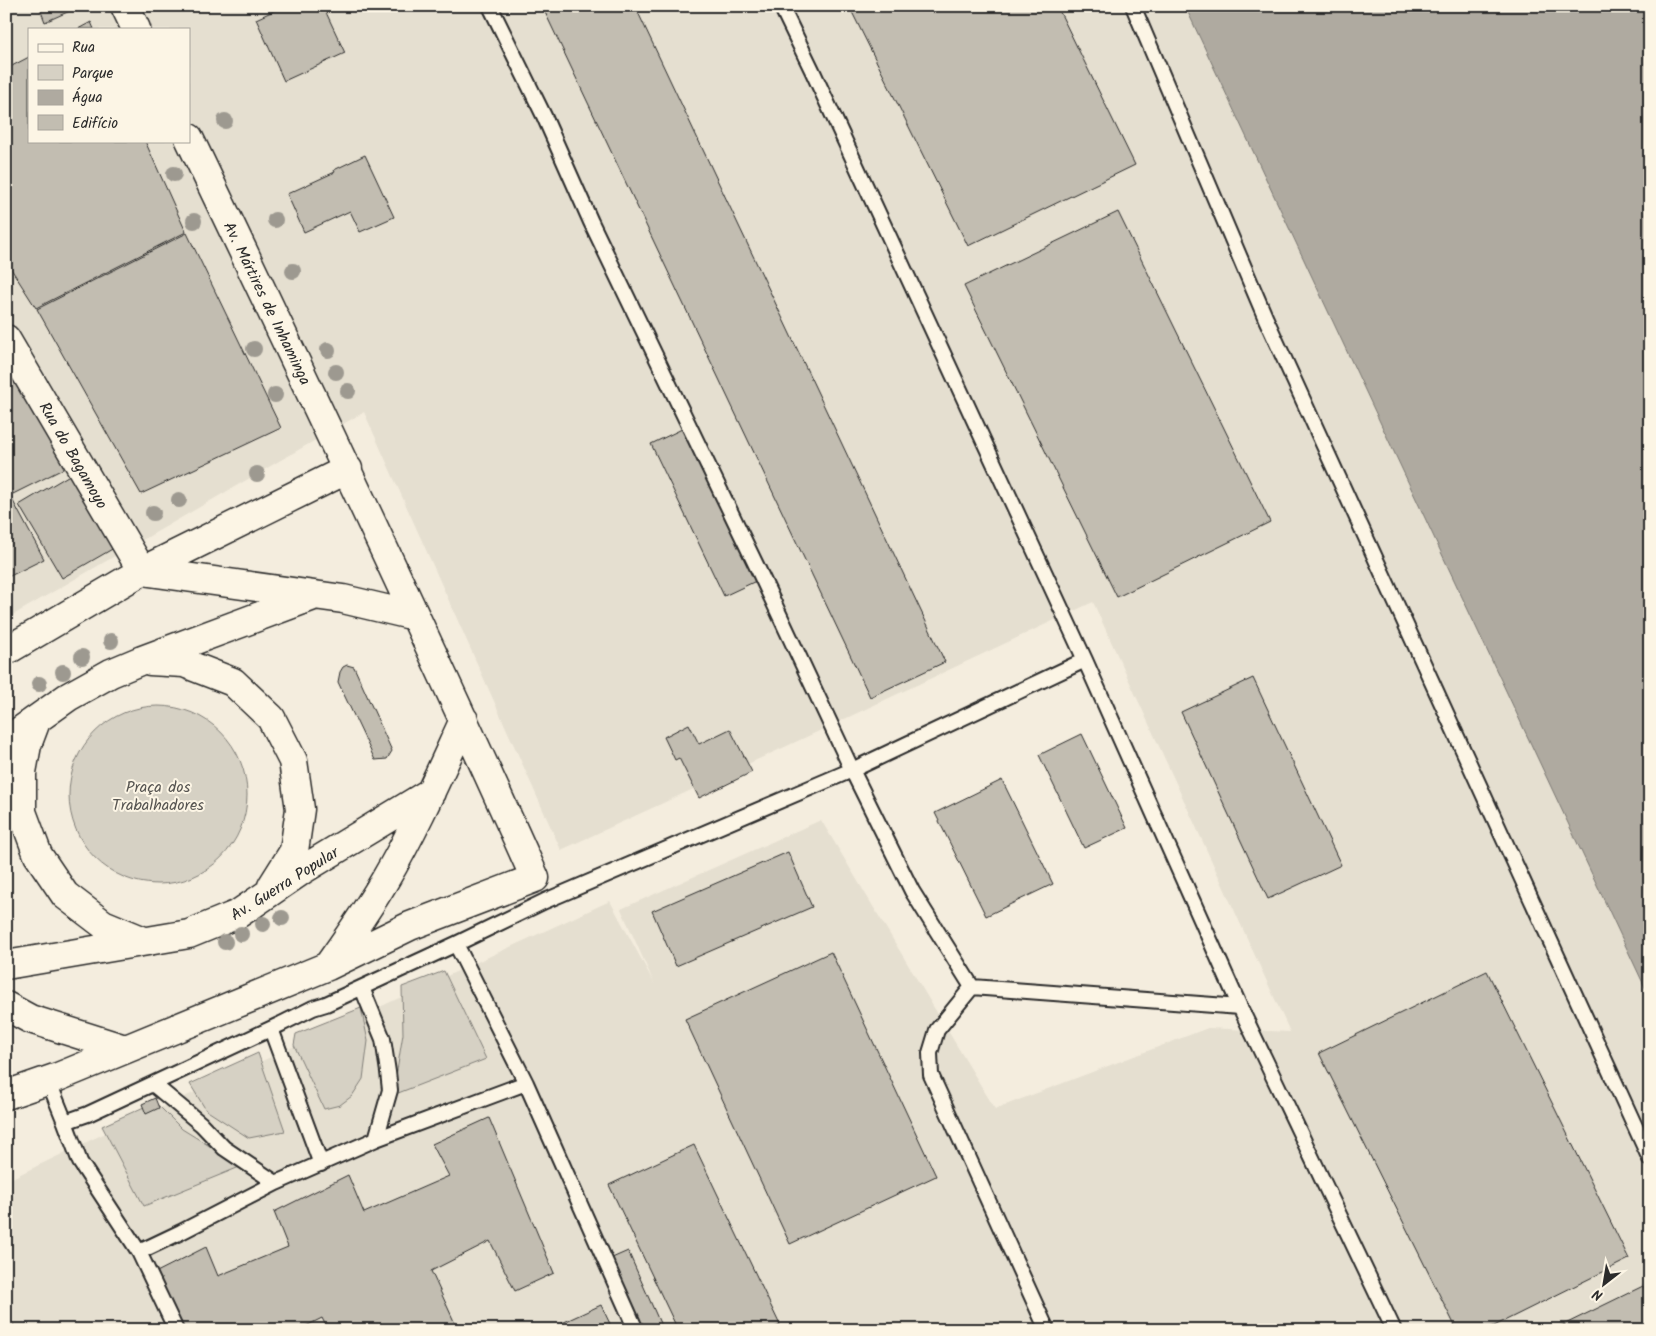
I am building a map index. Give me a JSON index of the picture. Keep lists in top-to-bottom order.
{
  "streets": {
    "street": ["Av. Mártires de Inhaminga", "Rua do Bagamoyo", "Av. Guerra Popular"]
  },
  "parks": ["Praça dos Trabalhadores"],
  "legend": [
    "Rua",
    "Parque",
    "Água",
    "Edifício"
  ],
  "north": "bottom left"
}
